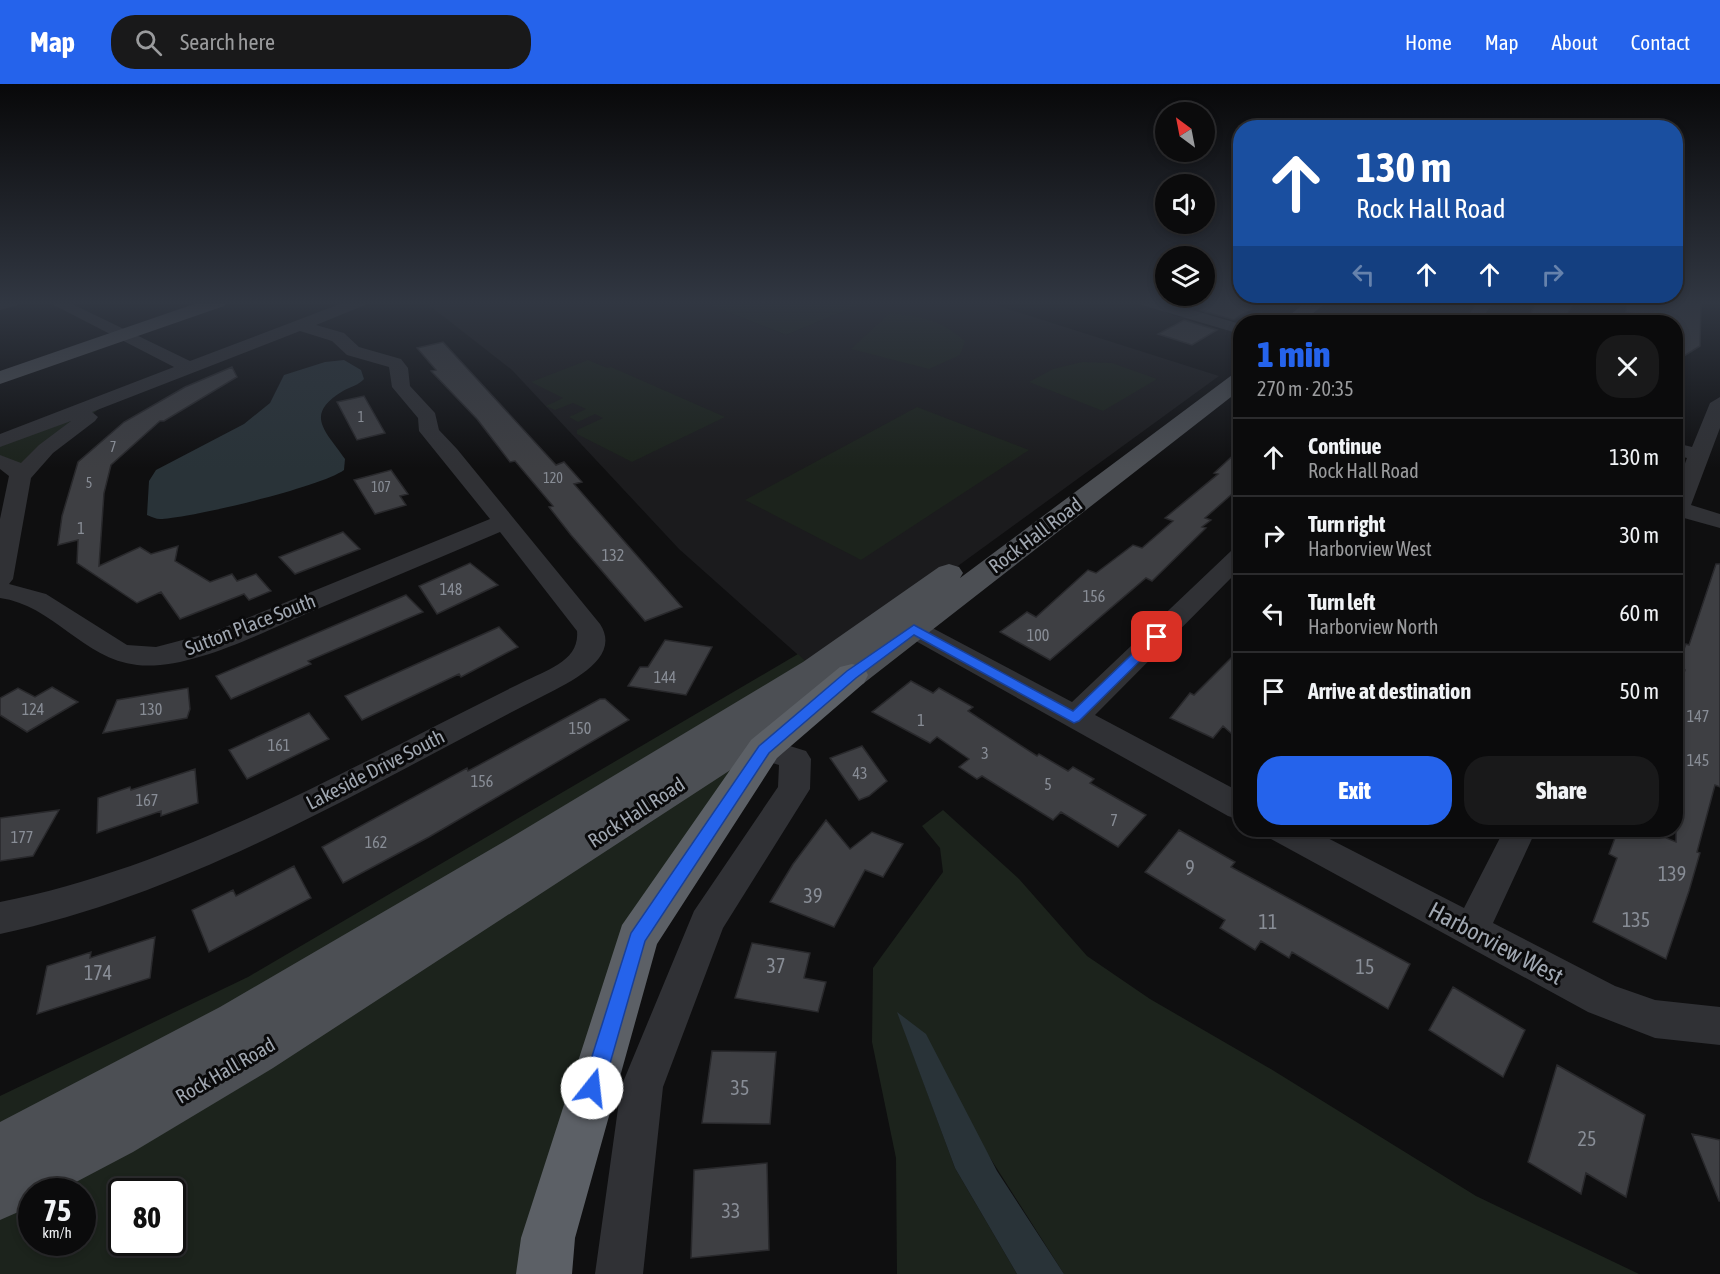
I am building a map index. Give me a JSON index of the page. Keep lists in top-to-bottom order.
{
  "streets": {
    "main road": ["Rock Hall Road"],
    "street": ["Sutton Place South", "Lakeside Drive South", "Harborview West"]
  },
  "crossings": [
    ["Sutton Place South", "Lakeside Drive South"]
  ],
  "house_numbers": [
    "1",
    "7",
    "120",
    "5",
    "107",
    "1",
    "132",
    "148",
    "156",
    "100",
    "144",
    "124",
    "130",
    "147",
    "1",
    "150",
    "161",
    "3",
    "145",
    "43",
    "156",
    "5",
    "167",
    "7",
    "177",
    "162",
    "9",
    "139",
    "39",
    "135",
    "11",
    "37",
    "15",
    "174",
    "35",
    "25",
    "33"
  ],
  "north": "top left",
  "page": {
    "header": "Map",
    "search": "Search here",
    "nav": [
      "Home",
      "Map",
      "About",
      "Contact"
    ],
    "turn": ["130 m", "Rock Hall Road"],
    "heading": ["1 min", "270 m · 20:35"],
    "list": [
      {
        "name": "Continue",
        "note": "Rock Hall Road",
        "value": "130 m"
      },
      {
        "name": "Turn right",
        "note": "Harborview West",
        "value": "30 m"
      },
      {
        "name": "Turn left",
        "note": "Harborview North",
        "value": "60 m"
      },
      {
        "name": "Arrive at destination",
        "value": "50 m"
      }
    ],
    "buttons": ["Exit", "Share"],
    "speed": "75 km/h",
    "limit": "80"
  }
}
